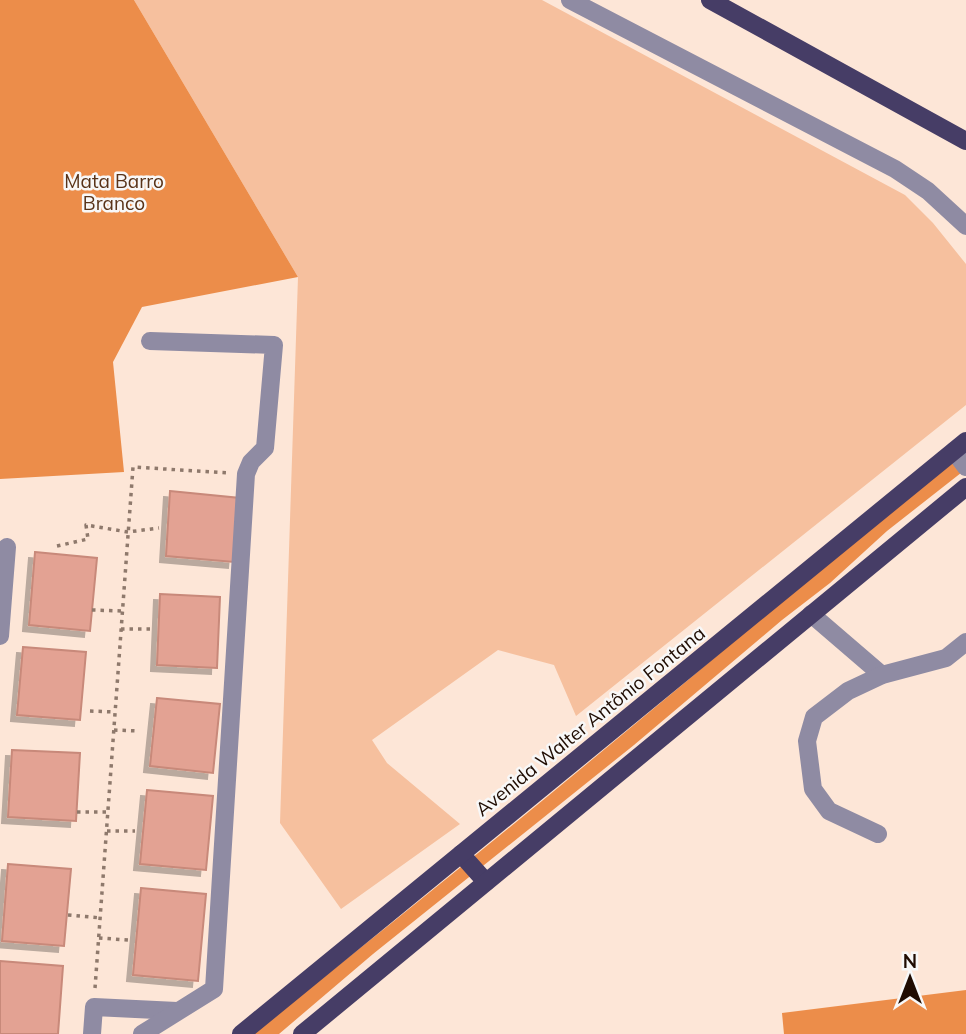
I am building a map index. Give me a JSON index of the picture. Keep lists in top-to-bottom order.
{
  "streets": {
    "main road": ["Avenida Walter Antônio Fontana"]
  },
  "parks": ["Mata Barro Branco"],
  "north": "top"
}
